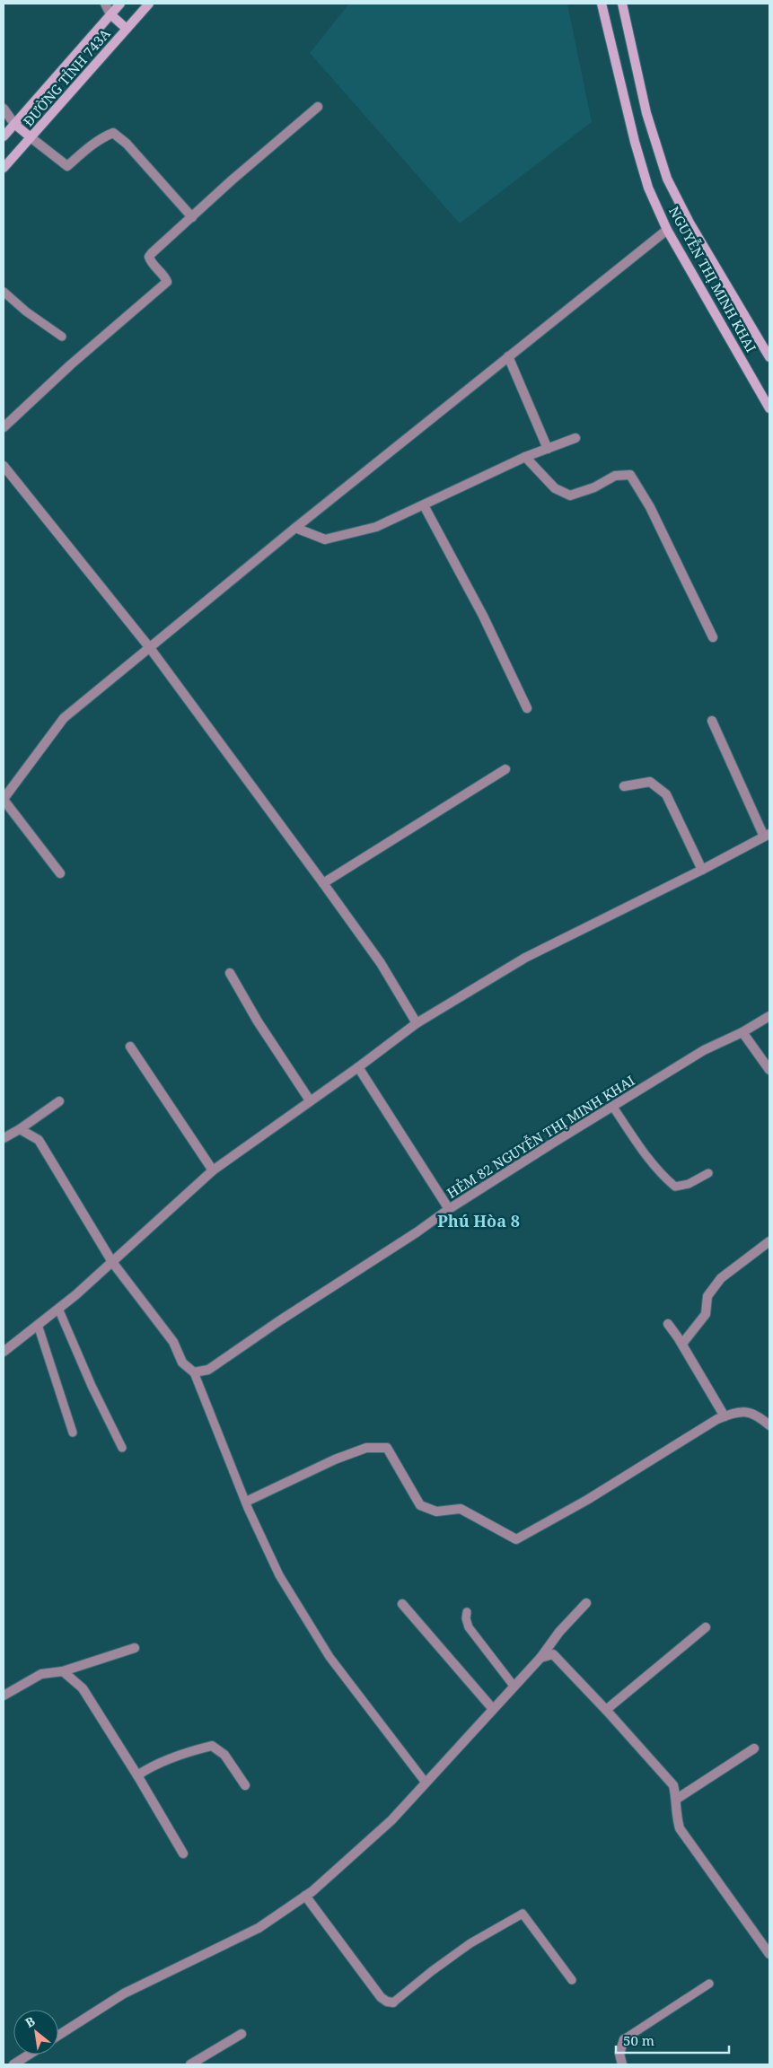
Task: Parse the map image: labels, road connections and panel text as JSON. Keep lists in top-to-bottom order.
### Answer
{
  "streets": {
    "main road": ["ĐƯỜNG TỈNH 743A", "NGUYỄN THỊ MINH KHAI"],
    "street": ["HẺM 82 NGUYỄN THỊ MINH KHAI"]
  },
  "districts": ["Phú Hòa 8"],
  "scale_bar": "50 m",
  "north": "top left"
}
